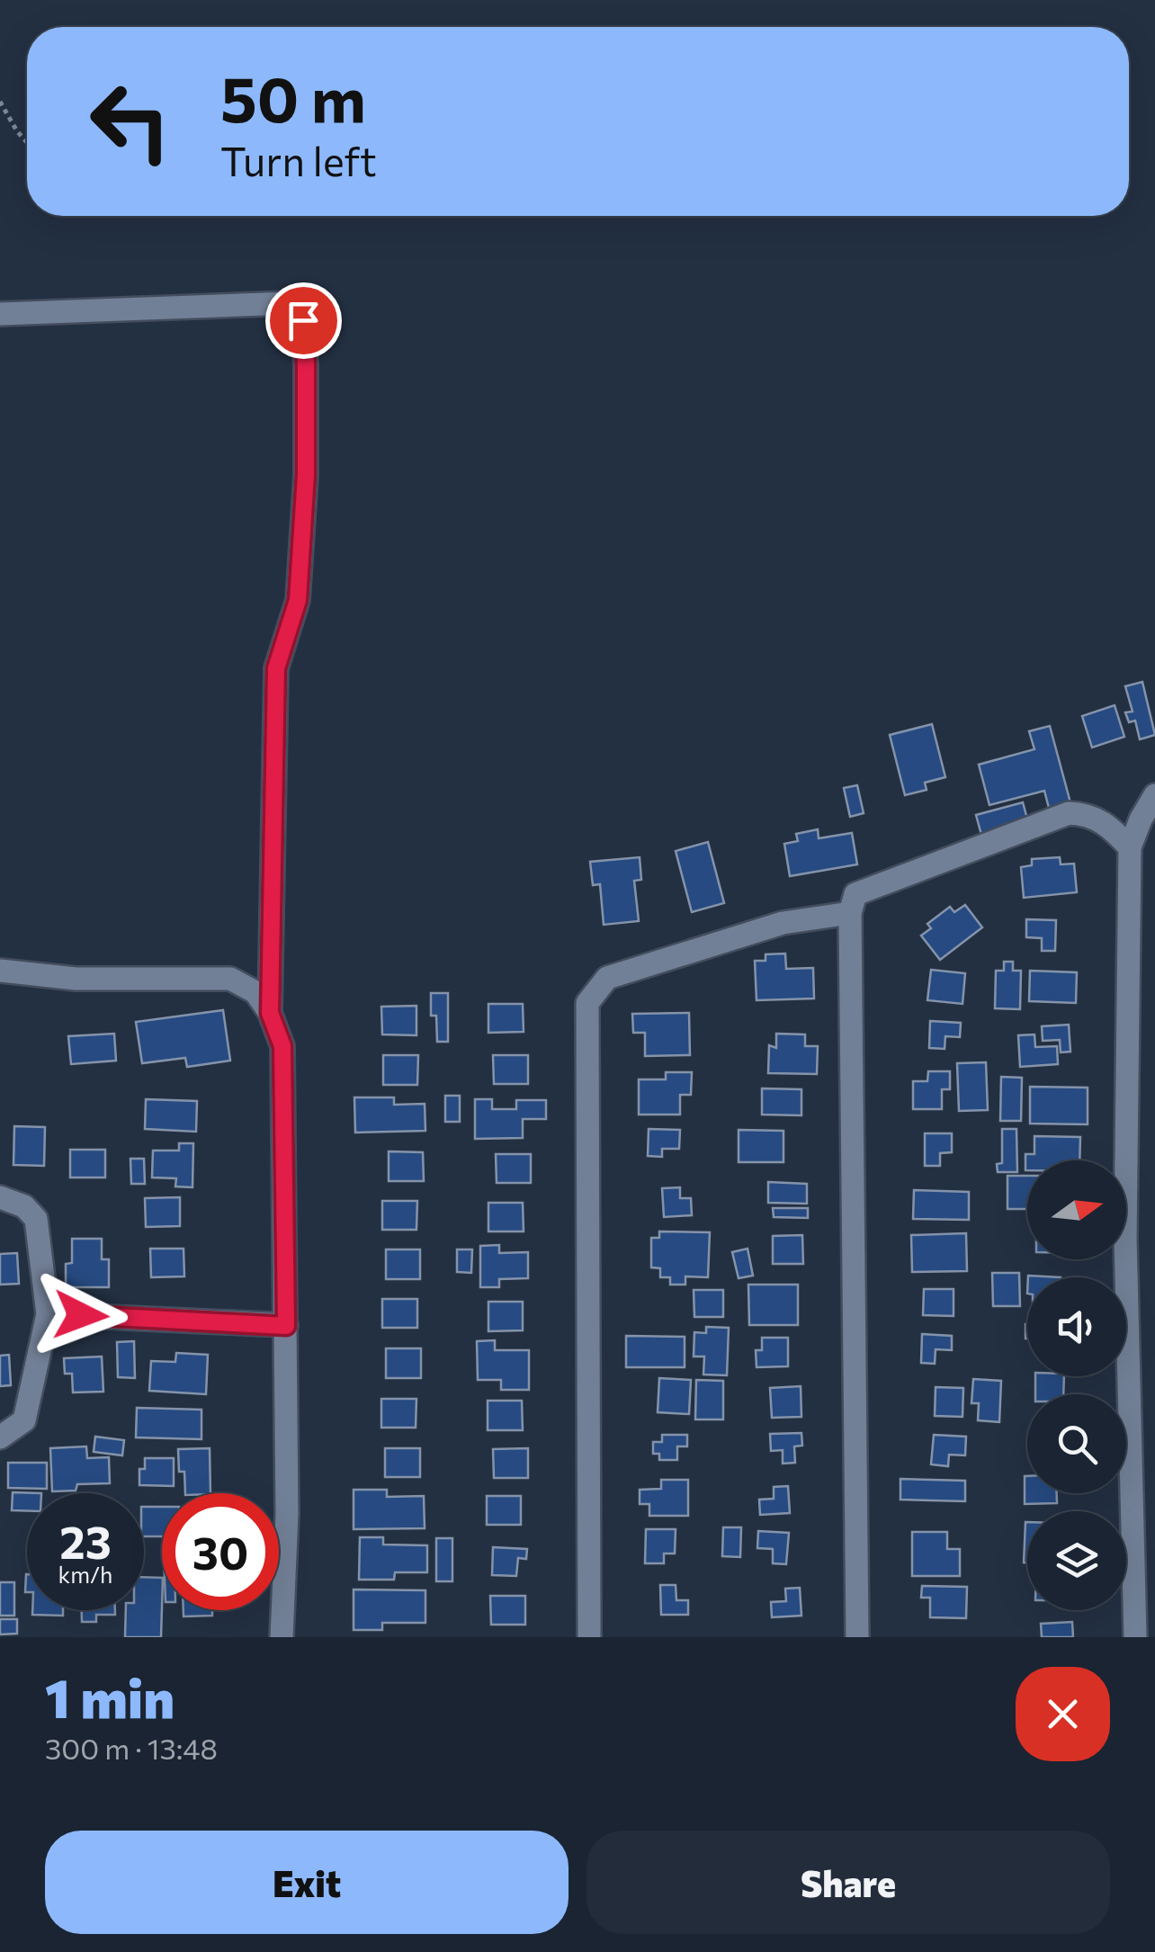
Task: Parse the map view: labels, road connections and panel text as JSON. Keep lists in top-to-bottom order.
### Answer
{
  "north": "right",
  "page": {
    "turn": ["50 m", "Turn left"],
    "speed": "23 km/h",
    "limit": "30",
    "heading": ["1 min", "300 m · 13:48"],
    "buttons": ["Exit", "Share"]
  }
}
